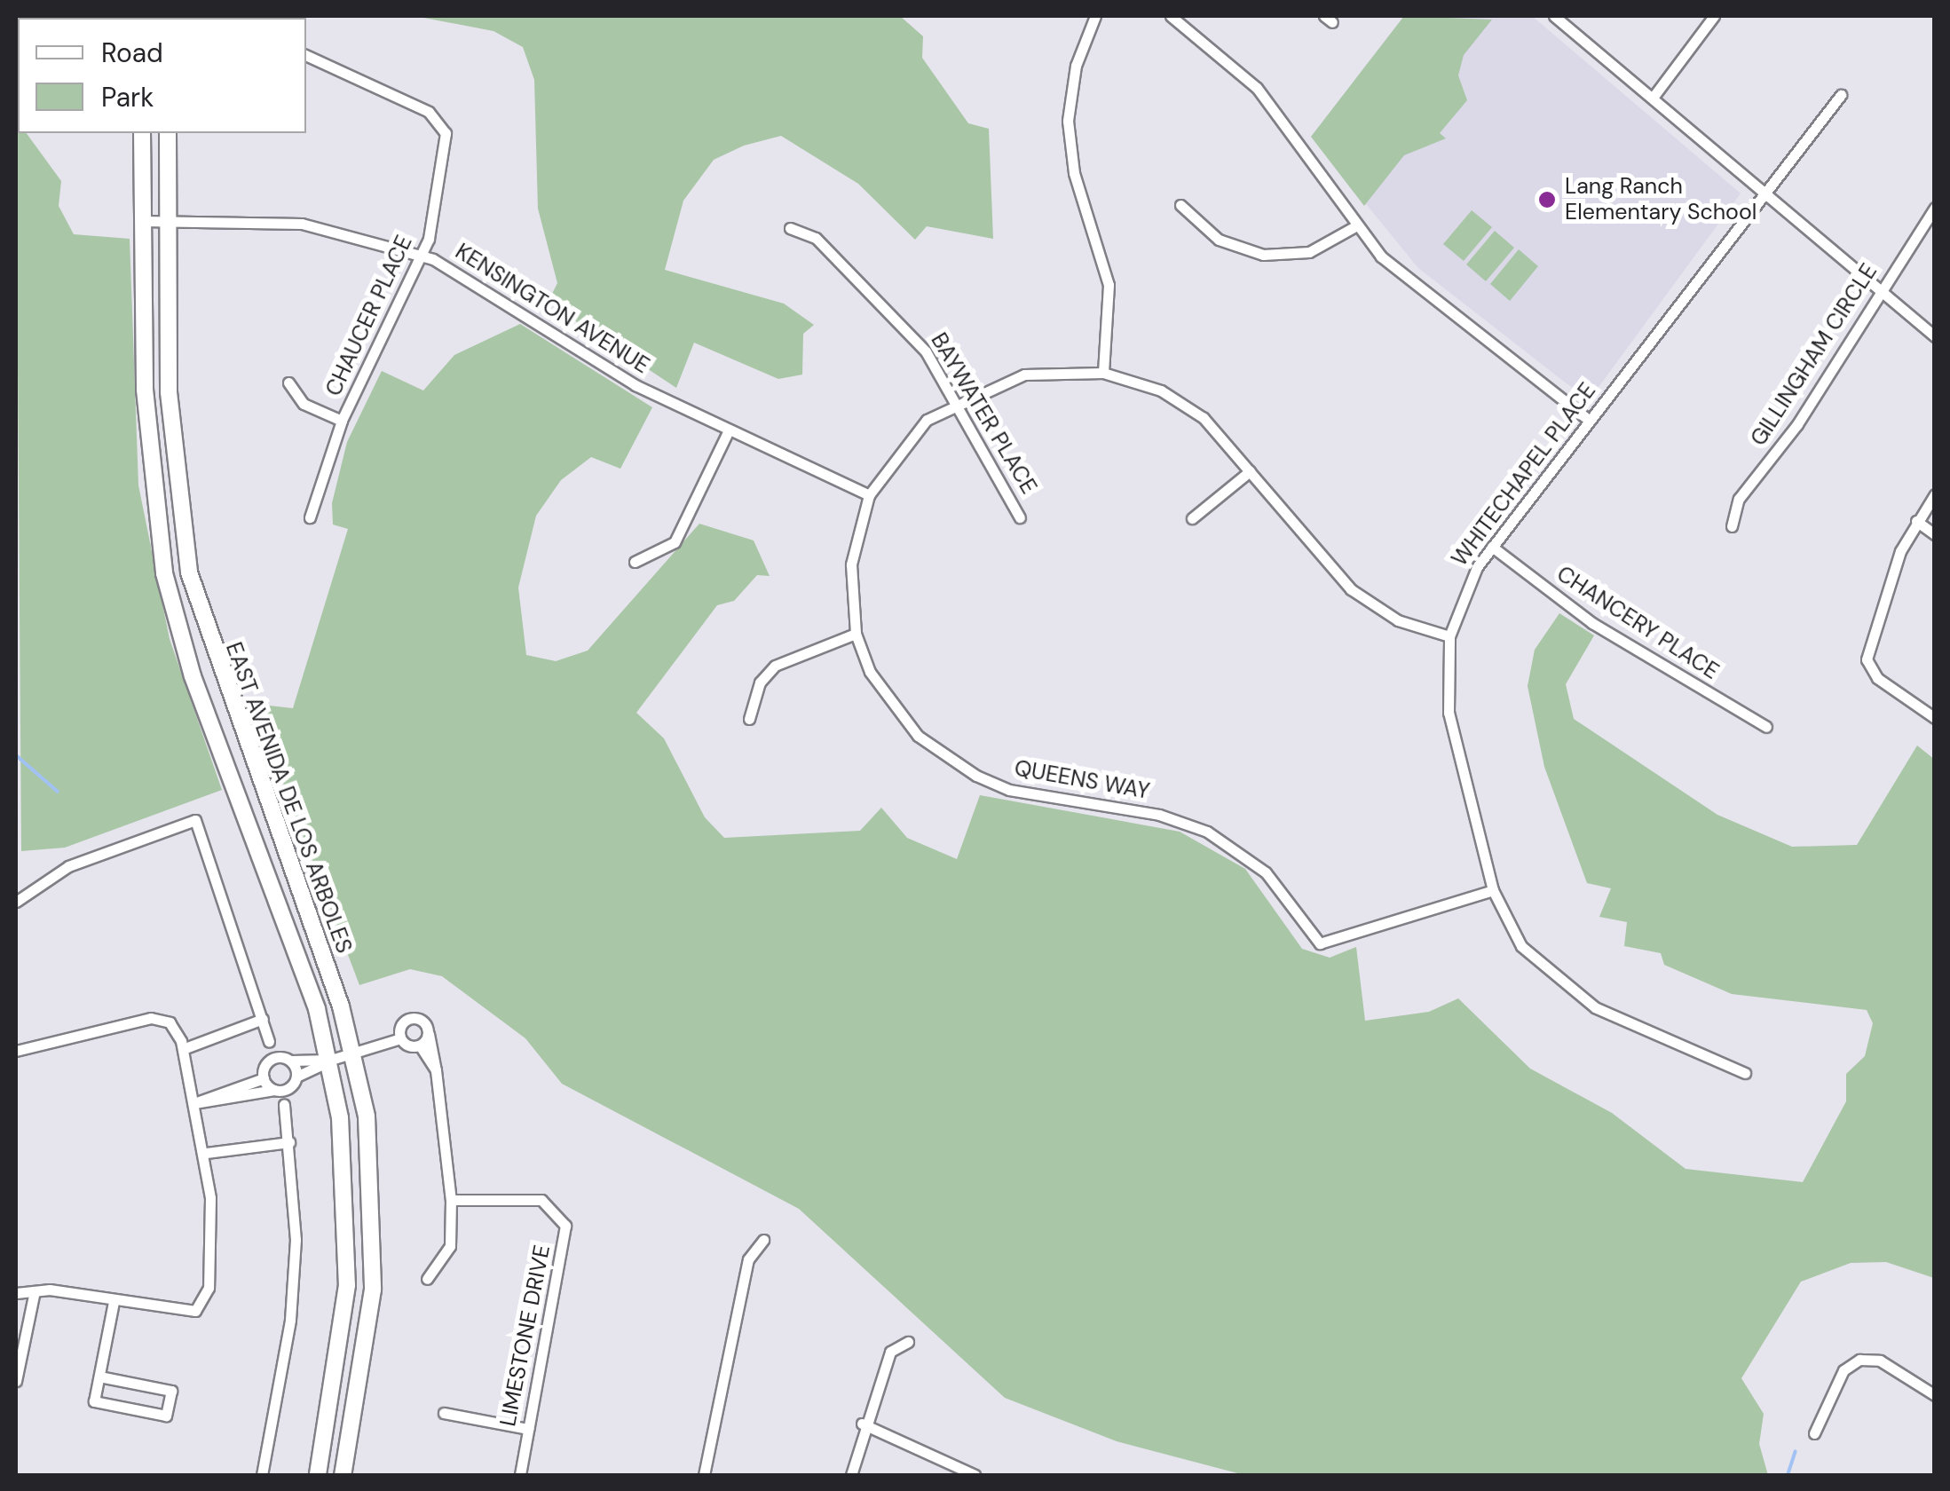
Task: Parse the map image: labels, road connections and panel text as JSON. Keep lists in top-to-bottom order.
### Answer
{
  "streets": {
    "main road": ["EAST AVENIDA DE LOS ARBOLES"],
    "street": [
      "KENSINGTON AVENUE",
      "CHAUCER PLACE",
      "GILLINGHAM CIRCLE",
      "BAYWATER PLACE",
      "WHITECHAPEL PLACE",
      "CHANCERY PLACE",
      "QUEENS WAY",
      "LIMESTONE DRIVE"
    ]
  },
  "crossings": [
    ["KENSINGTON AVENUE", "CHAUCER PLACE"],
    ["KENSINGTON AVENUE", "QUEENS WAY"],
    ["KENSINGTON AVENUE", "EAST AVENIDA DE LOS ARBOLES"],
    ["BAYWATER PLACE", "QUEENS WAY"],
    ["WHITECHAPEL PLACE", "CHANCERY PLACE"],
    ["WHITECHAPEL PLACE", "QUEENS WAY"]
  ],
  "places": ["Lang Ranch Elementary School"],
  "legend": ["Road", "Park"]
}
